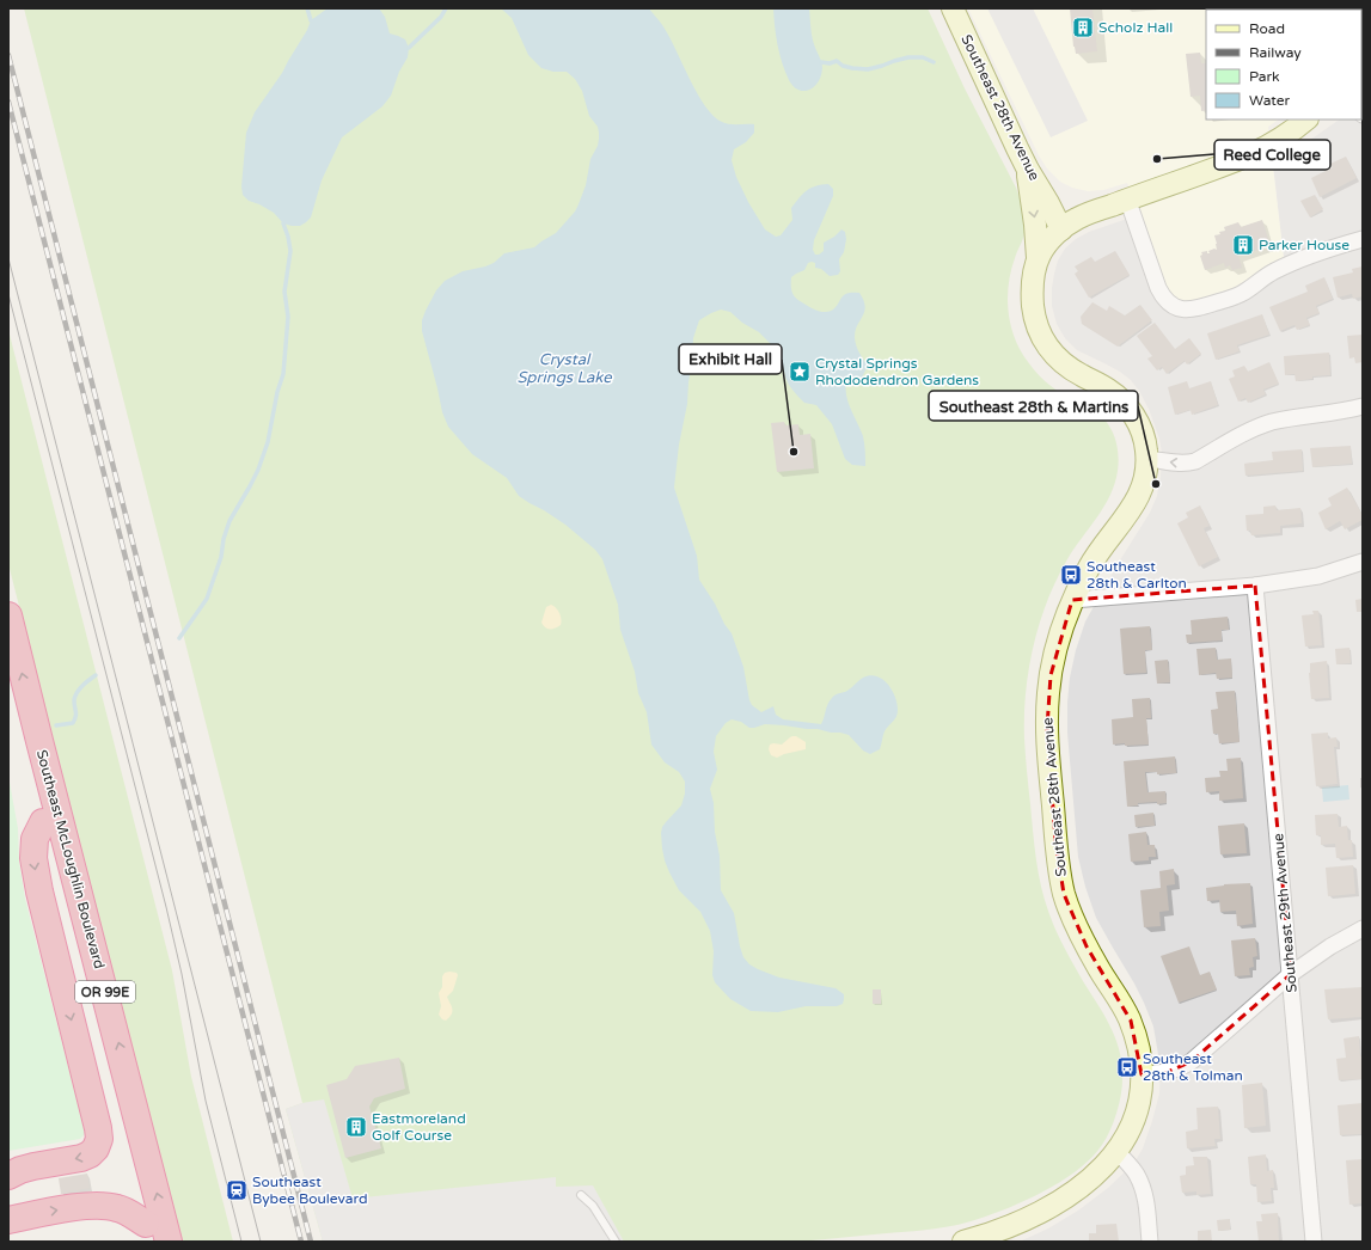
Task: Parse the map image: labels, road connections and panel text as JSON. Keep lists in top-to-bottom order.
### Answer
{
  "streets": {
    "highway": ["Southeast McLoughlin Boulevard", "OR 99E"],
    "main road": ["Southeast 28th Avenue"],
    "street": ["Southeast 29th Avenue"]
  },
  "water": ["Crystal Springs Lake"],
  "places": {
    "building": ["Scholz Hall", "Parker House", "Eastmoreland Golf Course"],
    "other": ["Reed College", "Exhibit Hall", "Southeast 28th & Martins"],
    "place": ["Crystal Springs Rhododendron Gardens"],
    "bus stop": ["Southeast 28th & Carlton", "Southeast 28th & Tolman"],
    "station": ["Southeast Bybee Boulevard"]
  },
  "legend": [
    "Road",
    "Railway",
    "Park",
    "Water"
  ]
}
